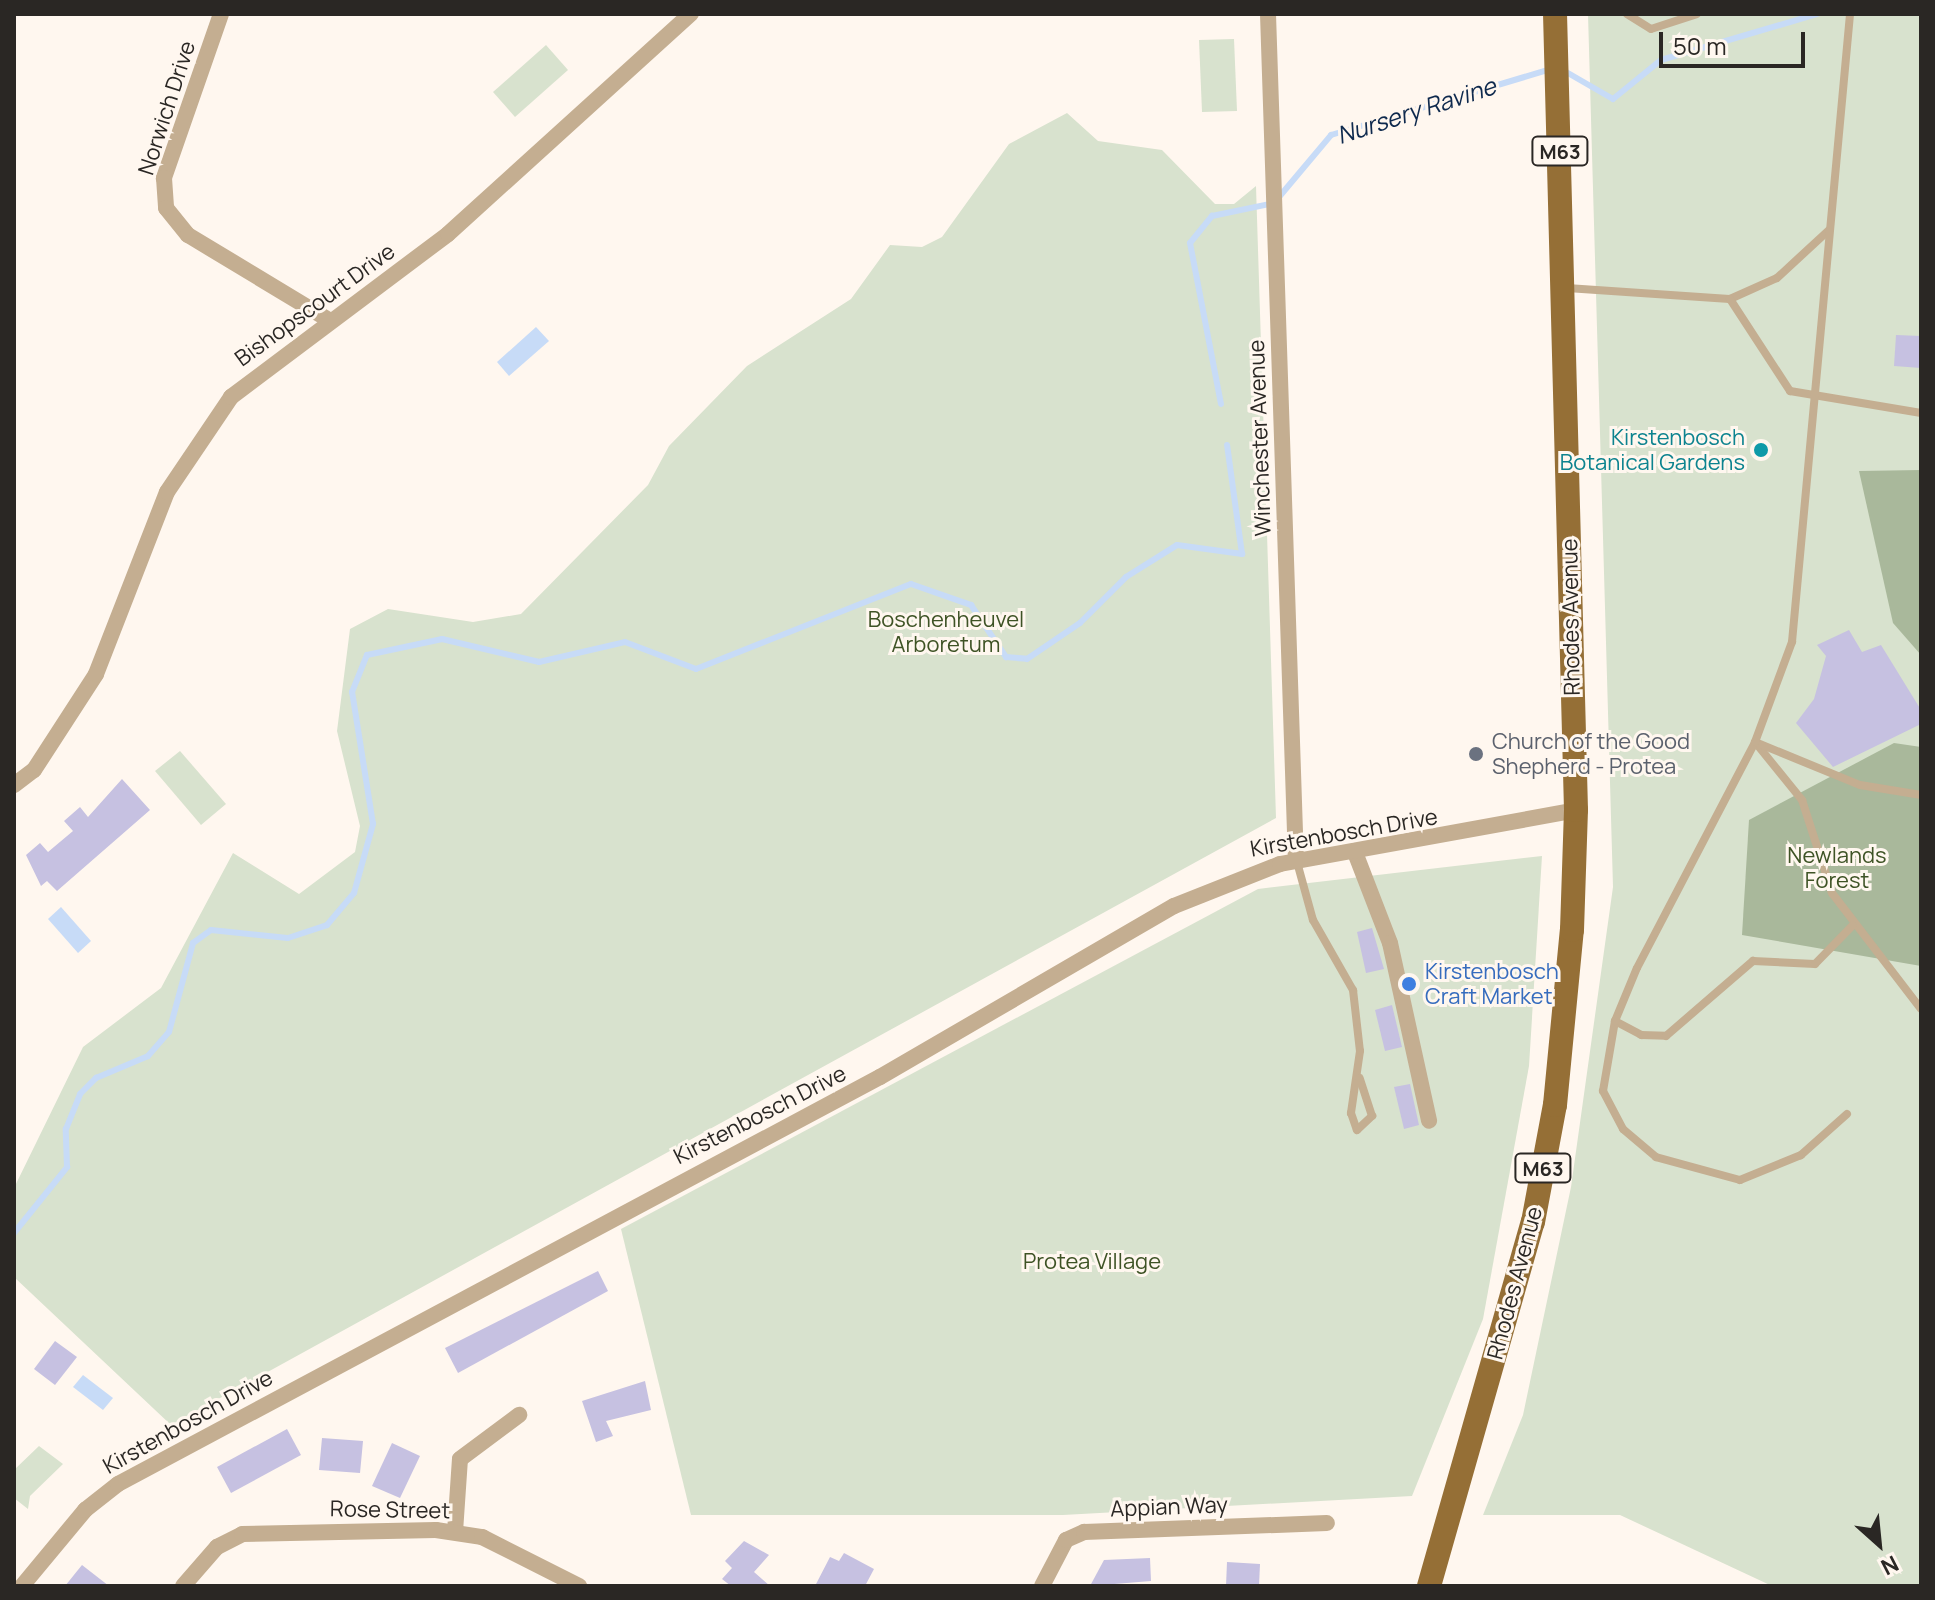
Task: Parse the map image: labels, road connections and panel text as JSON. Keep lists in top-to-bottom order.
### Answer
{
  "streets": {
    "main road": ["M63", "Rhodes Avenue"],
    "street": [
      "Norwich Drive",
      "Bishopscourt Drive",
      "Winchester Avenue",
      "Kirstenbosch Drive",
      "Appian Way",
      "Rose Street"
    ]
  },
  "crossings": [
    ["Norwich Drive", "Bishopscourt Drive"],
    ["Winchester Avenue", "Kirstenbosch Drive"],
    ["Rhodes Avenue", "Kirstenbosch Drive"]
  ],
  "water": ["Nursery Ravine"],
  "parks": ["Boschenheuvel Arboretum", "Newlands Forest", "Protea Village"],
  "places": ["Kirstenbosch Botanical Gardens", "Church of the Good Shepherd - Protea", "Kirstenbosch Craft Market"],
  "scale_bar": "50 m",
  "north": "bottom right"
}
